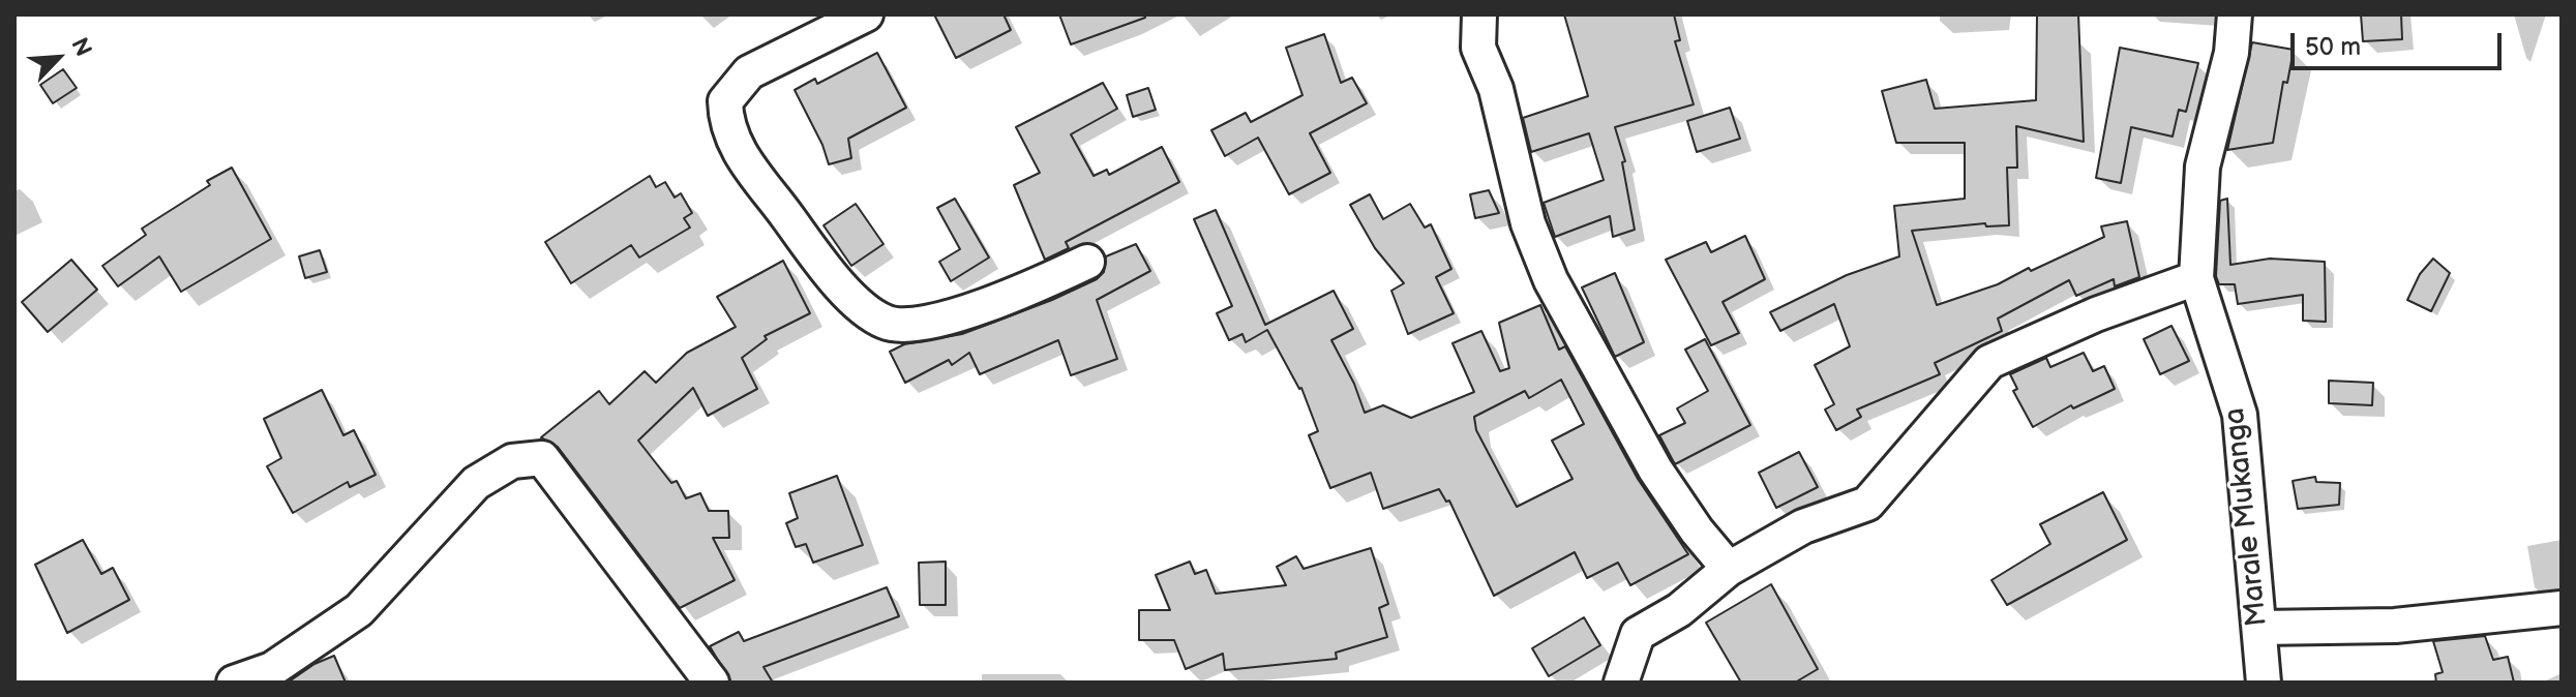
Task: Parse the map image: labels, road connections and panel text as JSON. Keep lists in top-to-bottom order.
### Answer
{
  "streets": {
    "street": ["Marale Mukanga"]
  },
  "scale_bar": "50 m",
  "north": "top right"
}
